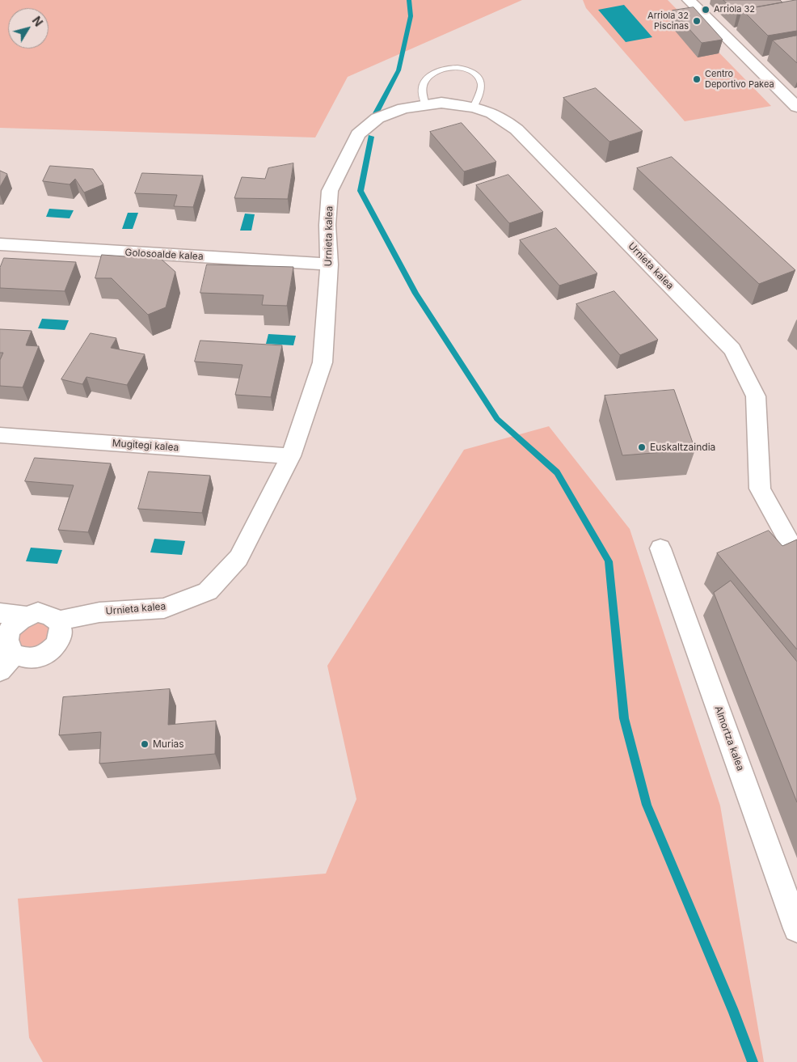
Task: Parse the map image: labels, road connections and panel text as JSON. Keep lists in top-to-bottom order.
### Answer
{
  "streets": {
    "street": [
      "Urnieta kalea",
      "Golosoalde kalea",
      "Mugitegi kalea",
      "Almortza kalea"
    ]
  },
  "crossings": [
    ["Urnieta kalea", "Golosoalde kalea"],
    ["Urnieta kalea", "Mugitegi kalea"]
  ],
  "places": [
    "Arriola 32",
    "Arriola 32 Piscinas",
    "Centro Deportivo Pakea",
    "Euskaltzaindia",
    "Murias"
  ],
  "north": "top right"
}
